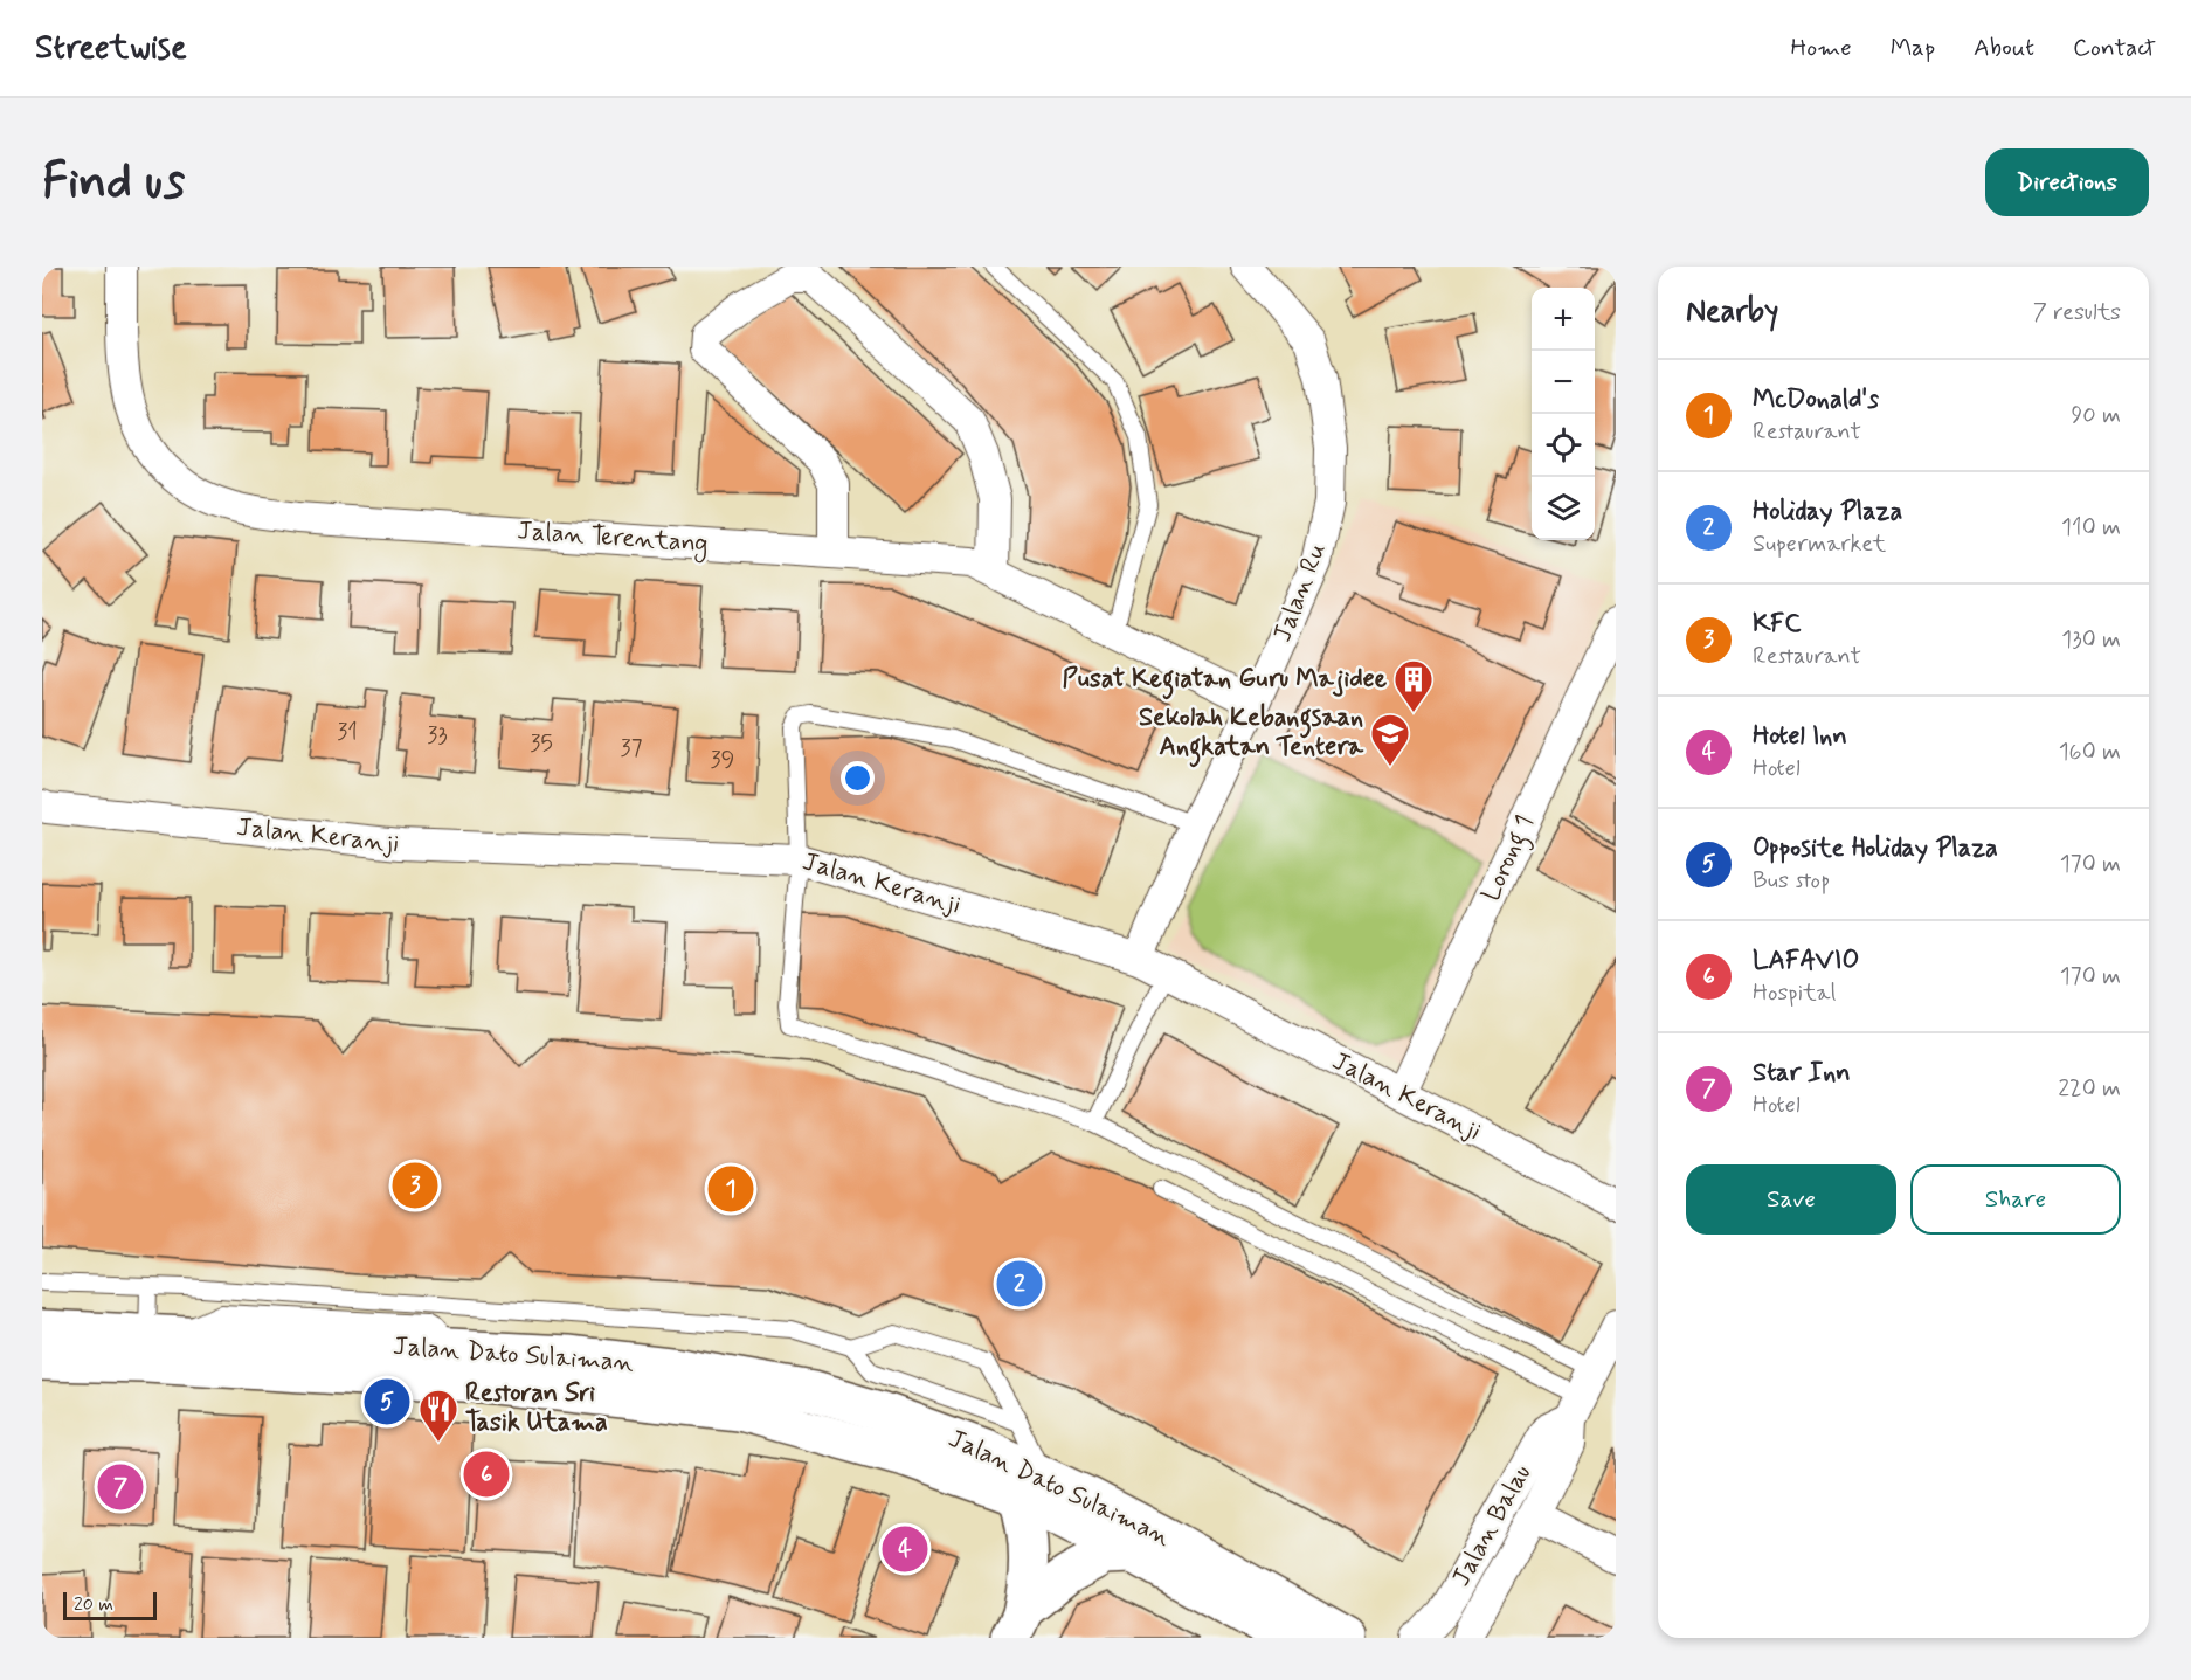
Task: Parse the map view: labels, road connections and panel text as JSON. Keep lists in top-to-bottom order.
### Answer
{
  "streets": {
    "street": [
      "Jalan Terentang",
      "Jalan Ru",
      "Jalan Keranji",
      "Lorong 1",
      "Jalan Dato Sulaiman",
      "Jalan Balau"
    ]
  },
  "crossings": [
    ["Jalan Terentang", "Jalan Ru"],
    ["Jalan Ru", "Jalan Keranji"],
    ["Jalan Keranji", "Lorong 1"]
  ],
  "places": {
    "building": ["Pusat Kegiatan Guru Majidee"],
    "school or university": ["Sekolah Kebangsaan Angkatan Tentera"],
    "restaurant": ["Restoran Sri Tasik Utama"]
  },
  "house_numbers": [
    "31",
    "33",
    "35",
    "37",
    "39"
  ],
  "scale_bar": "20 m",
  "page": {
    "header": "Streetwise",
    "nav": [
      "Home",
      "Map",
      "About",
      "Contact"
    ],
    "buttons": [
      "Directions",
      ["Save", "Share"]
    ],
    "title": "Find us",
    "heading": ["Nearby", "7 results"],
    "map_buttons": ["+", "−"],
    "list": [
      {
        "mark": "1",
        "name": "McDonald's",
        "note": "Restaurant",
        "value": "90 m"
      },
      {
        "mark": "2",
        "name": "Holiday Plaza",
        "note": "Supermarket",
        "value": "110 m"
      },
      {
        "mark": "3",
        "name": "KFC",
        "note": "Restaurant",
        "value": "130 m"
      },
      {
        "mark": "4",
        "name": "Hotel Inn",
        "note": "Hotel",
        "value": "160 m"
      },
      {
        "mark": "5",
        "name": "Opposite Holiday Plaza",
        "note": "Bus stop",
        "value": "170 m"
      },
      {
        "mark": "6",
        "name": "LAFAVIO",
        "note": "Hospital",
        "value": "170 m"
      },
      {
        "mark": "7",
        "name": "Star Inn",
        "note": "Hotel",
        "value": "220 m"
      }
    ],
    "pins": [
      "3",
      "1",
      "2",
      "5",
      "6",
      "7",
      "4"
    ],
    "scale": "20 m"
  }
}
